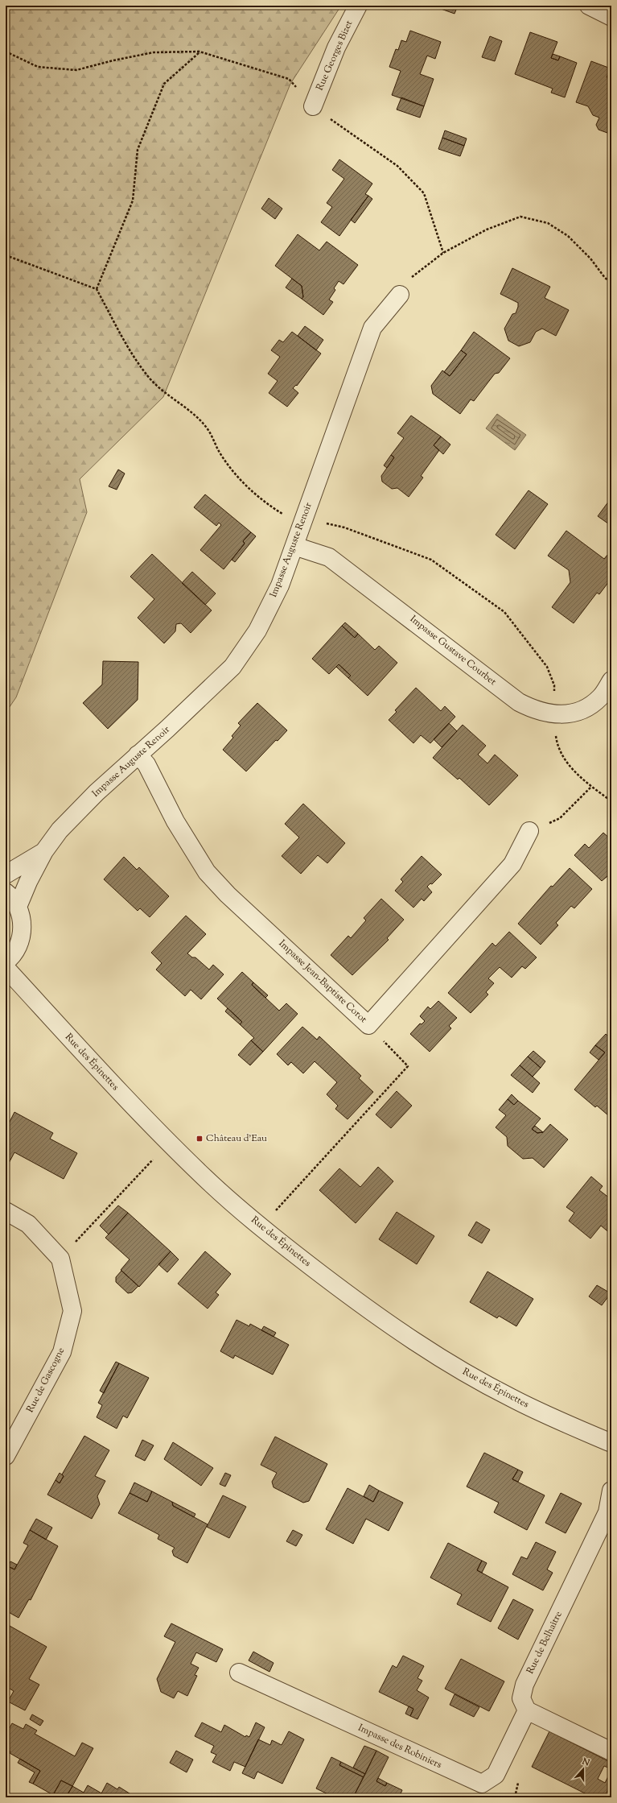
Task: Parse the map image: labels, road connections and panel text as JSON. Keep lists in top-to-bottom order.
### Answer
{
  "streets": {
    "street": [
      "Rue Georges Bizet",
      "Impasse Auguste Renoir",
      "Impasse Gustave Courbet",
      "Impasse Jean-Baptiste Corot",
      "Rue des Épinettes",
      "Rue de Gascogne",
      "Rue de Belhaître",
      "Impasse des Robiniers"
    ]
  },
  "crossings": [
    ["Impasse Auguste Renoir", "Impasse Gustave Courbet"],
    ["Impasse Auguste Renoir", "Impasse Jean-Baptiste Corot"],
    ["Rue de Belhaître", "Impasse des Robiniers"]
  ],
  "places": {
    "transit": ["Château d'Eau"]
  },
  "north": "top"
}
